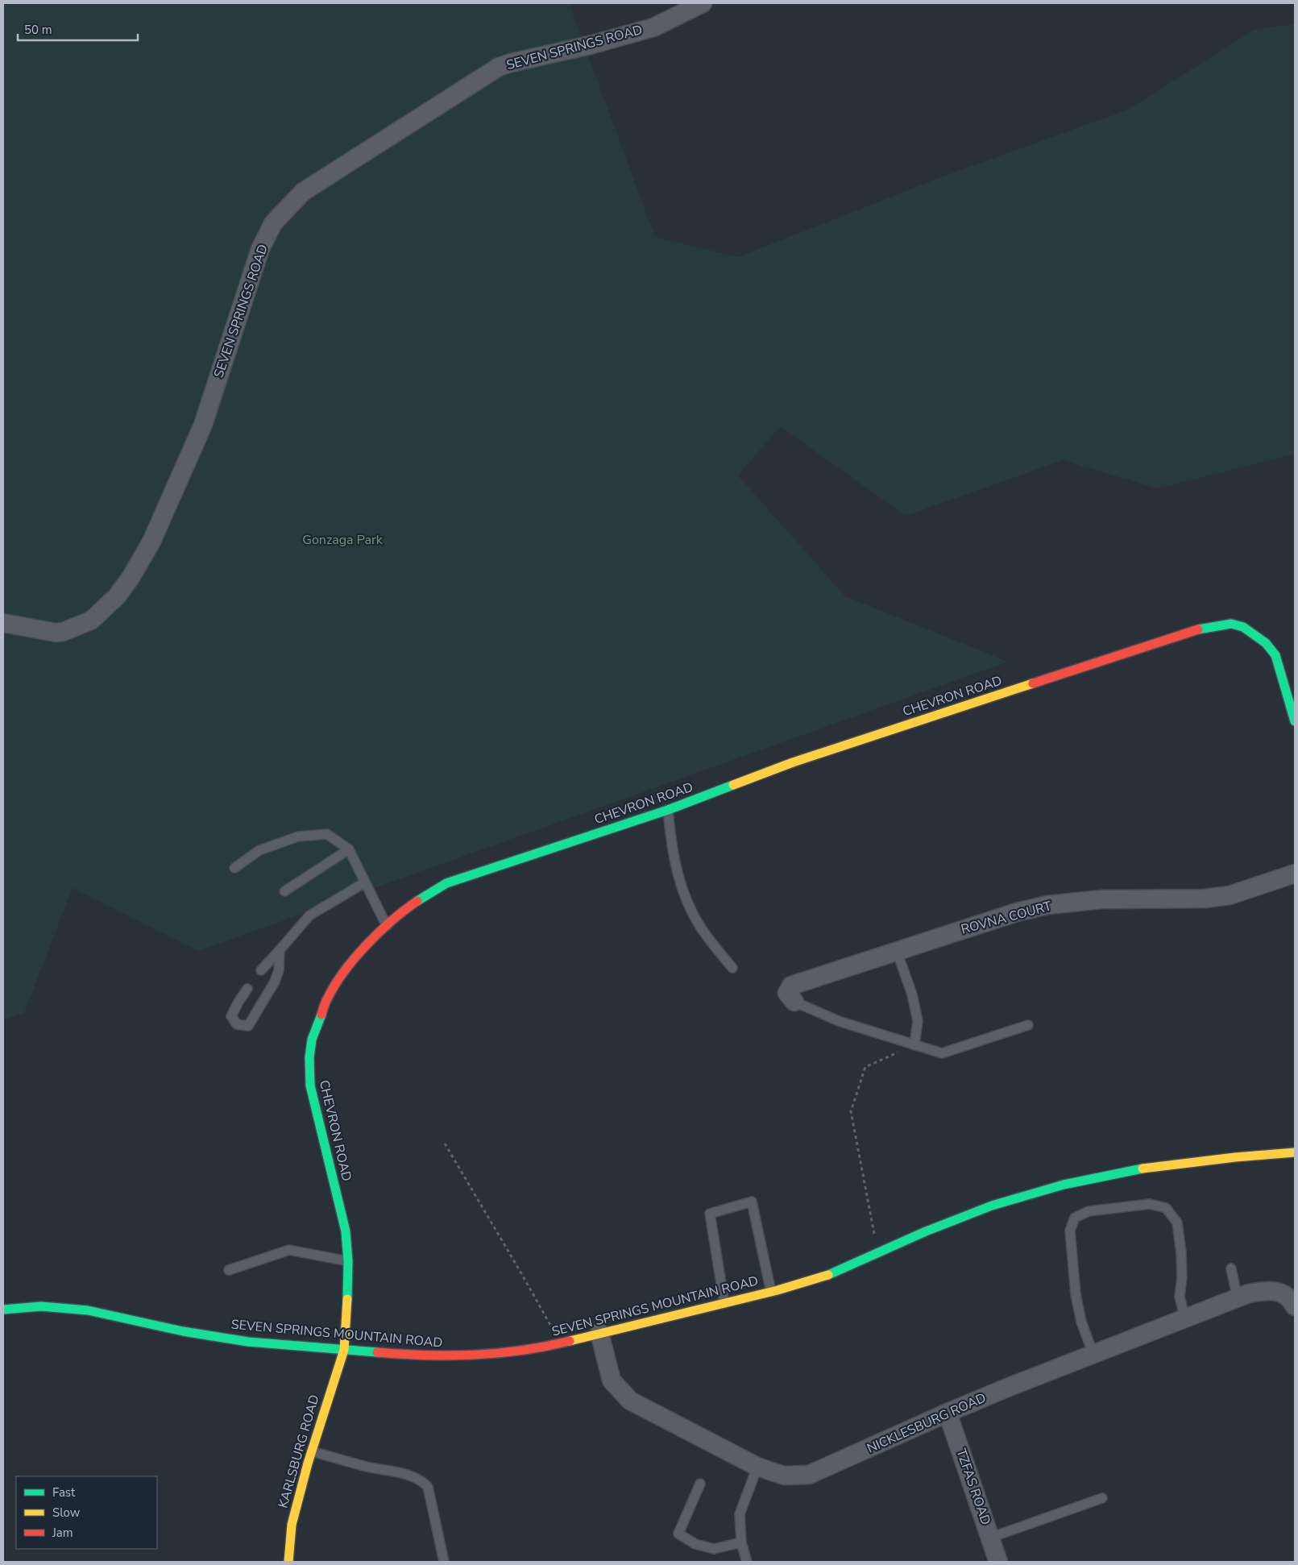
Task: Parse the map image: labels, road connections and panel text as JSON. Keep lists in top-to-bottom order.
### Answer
{
  "streets": {
    "street": [
      "SEVEN SPRINGS ROAD",
      "CHEVRON ROAD",
      "ROVNA COURT",
      "SEVEN SPRINGS MOUNTAIN ROAD",
      "NICKLESBURG ROAD",
      "KARLSBURG ROAD",
      "TZFAS ROAD"
    ]
  },
  "crossings": [
    ["CHEVRON ROAD", "SEVEN SPRINGS MOUNTAIN ROAD"],
    ["CHEVRON ROAD", "KARLSBURG ROAD"],
    ["SEVEN SPRINGS MOUNTAIN ROAD", "NICKLESBURG ROAD"],
    ["SEVEN SPRINGS MOUNTAIN ROAD", "KARLSBURG ROAD"],
    ["NICKLESBURG ROAD", "TZFAS ROAD"]
  ],
  "parks": ["Gonzaga Park"],
  "legend": ["Fast", "Slow", "Jam"],
  "scale_bar": "50 m"
}
